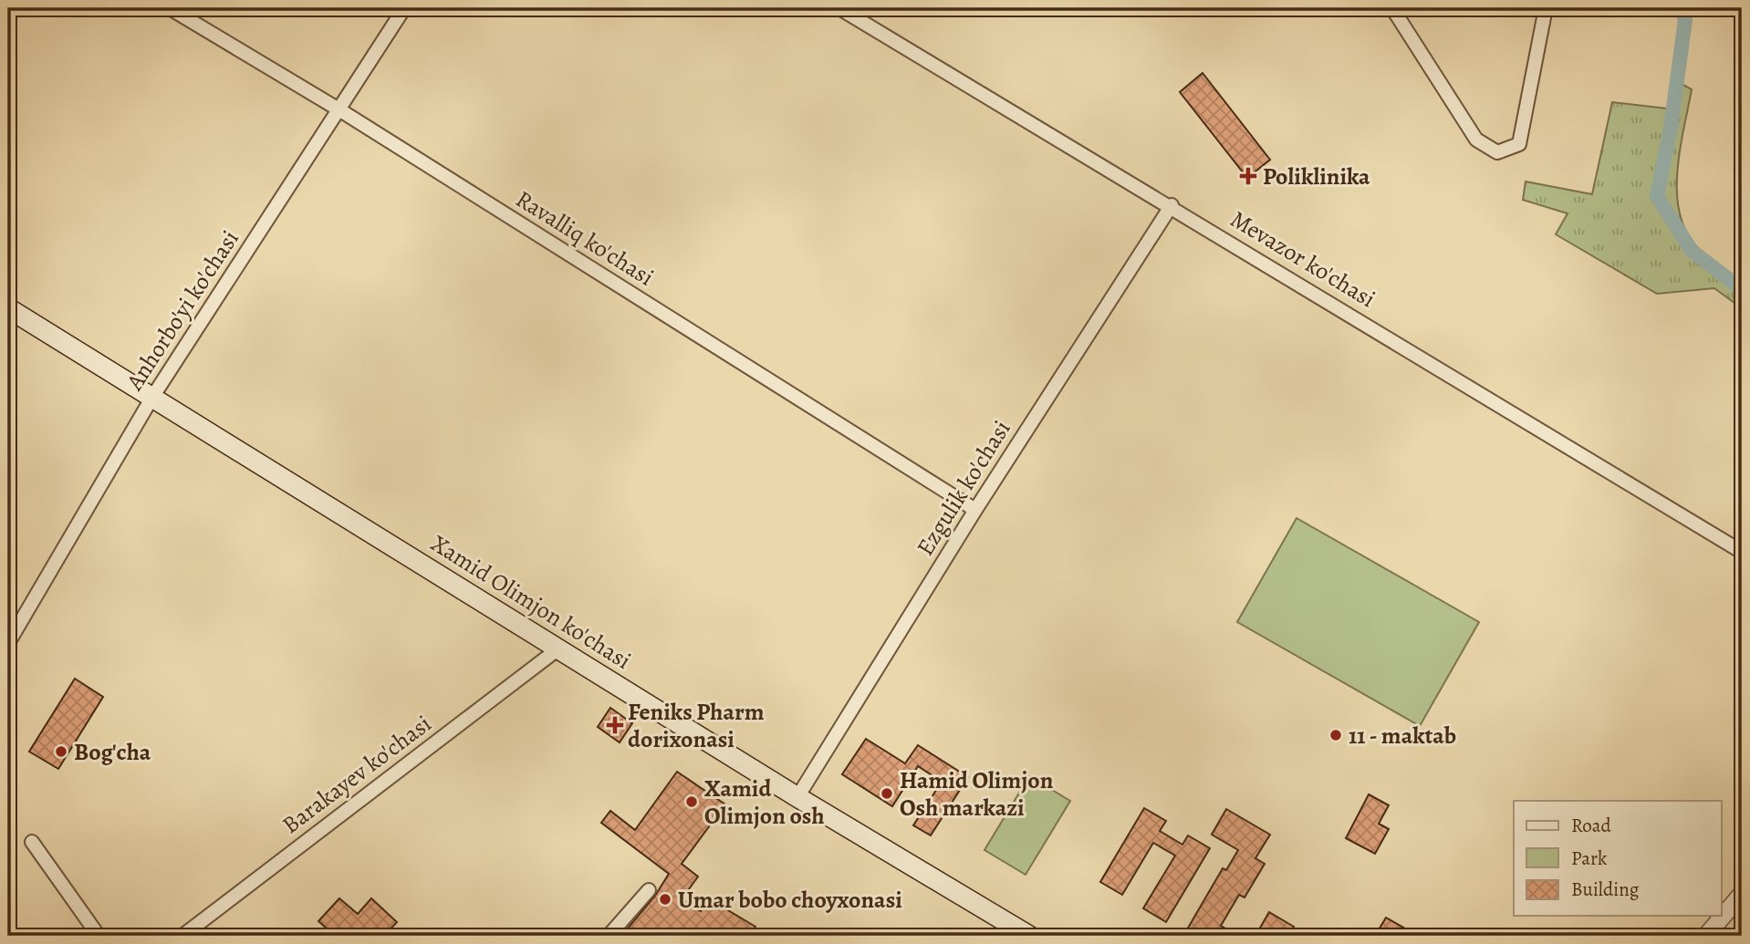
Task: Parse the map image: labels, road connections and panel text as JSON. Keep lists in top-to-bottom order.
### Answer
{
  "streets": {
    "main road": ["Xamid Olimjon ko'chasi"],
    "street": [
      "Ravalliq ko'chasi",
      "Mevazor ko'chasi",
      "Anhorbo'yi ko'chasi",
      "Ezgulik ko'chasi",
      "Barakayev ko'chasi"
    ]
  },
  "crossings": [
    ["Ravalliq ko'chasi", "Anhorbo'yi ko'chasi"],
    ["Ravalliq ko'chasi", "Ezgulik ko'chasi"],
    ["Mevazor ko'chasi", "Ezgulik ko'chasi"],
    ["Anhorbo'yi ko'chasi", "Xamid Olimjon ko'chasi"],
    ["Ezgulik ko'chasi", "Xamid Olimjon ko'chasi"],
    ["Xamid Olimjon ko'chasi", "Barakayev ko'chasi"]
  ],
  "places": {
    "health": ["Poliklinika", "Feniks Pharm dorixonasi"],
    "other": [
      "11 - maktab",
      "Bog'cha",
      "Hamid Olimjon Osh markazi",
      "Xamid Olimjon osh",
      "Umar bobo choyxonasi"
    ]
  },
  "legend": ["Road", "Park", "Building"]
}
